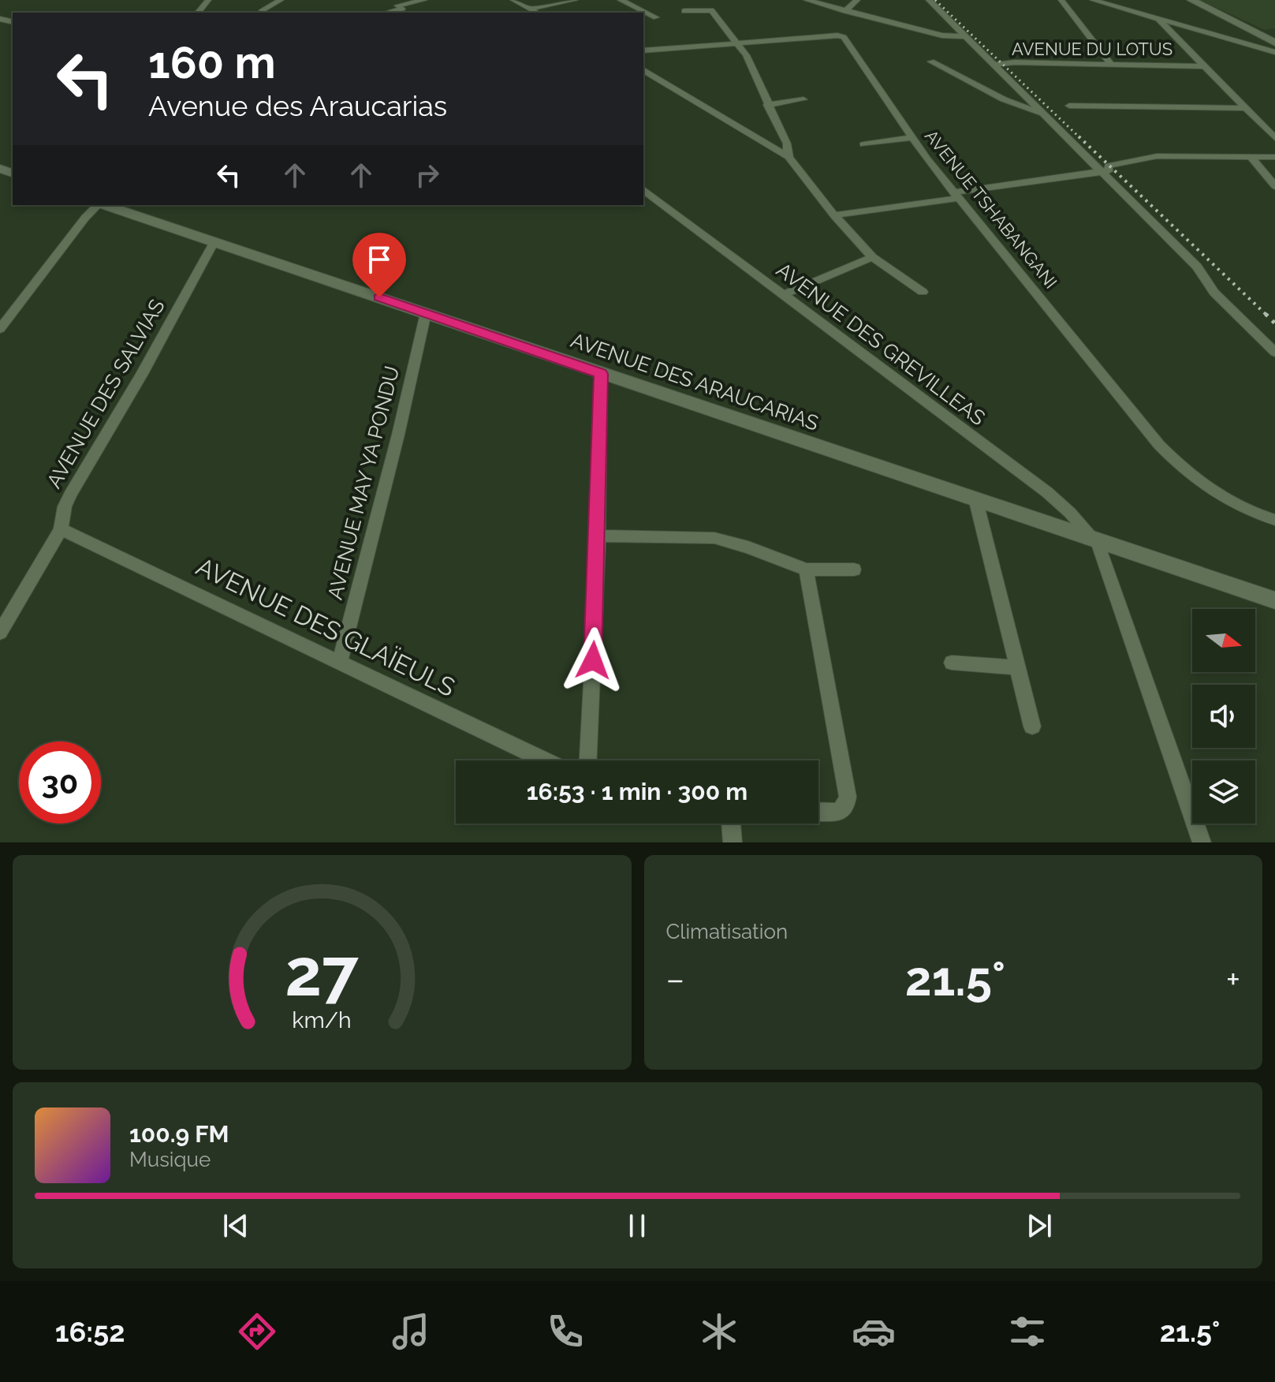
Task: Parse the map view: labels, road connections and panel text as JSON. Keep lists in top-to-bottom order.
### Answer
{
  "streets": {
    "street": [
      "AVENUE DU LOTUS",
      "AVENUE TSHABANGANI",
      "AVENUE DES GREVILLEAS",
      "AVENUE DES ARAUCARIAS",
      "AVENUE DES SALVIAS",
      "AVENUE MAY YA PONDU",
      "AVENUE DES GLAÏEULS"
    ]
  },
  "crossings": [
    ["AVENUE DES GREVILLEAS", "AVENUE DES ARAUCARIAS"],
    ["AVENUE DES ARAUCARIAS", "AVENUE DES SALVIAS"],
    ["AVENUE DES ARAUCARIAS", "AVENUE MAY YA PONDU"],
    ["AVENUE DES SALVIAS", "AVENUE DES GLAÏEULS"],
    ["AVENUE MAY YA PONDU", "AVENUE DES GLAÏEULS"]
  ],
  "north": "right",
  "page": {
    "turn": ["160 m", "Avenue des Araucarias"],
    "limit": "30",
    "trip": "16:53 · 1 min · 300 m",
    "tile": "Climatisation",
    "heat": ["−", "21.5°", "+"],
    "song": ["100.9 FM", "Musique"],
    "tabs": ["16:52", "21.5°"],
    "gauge": ["27", "km/h"]
  }
}
